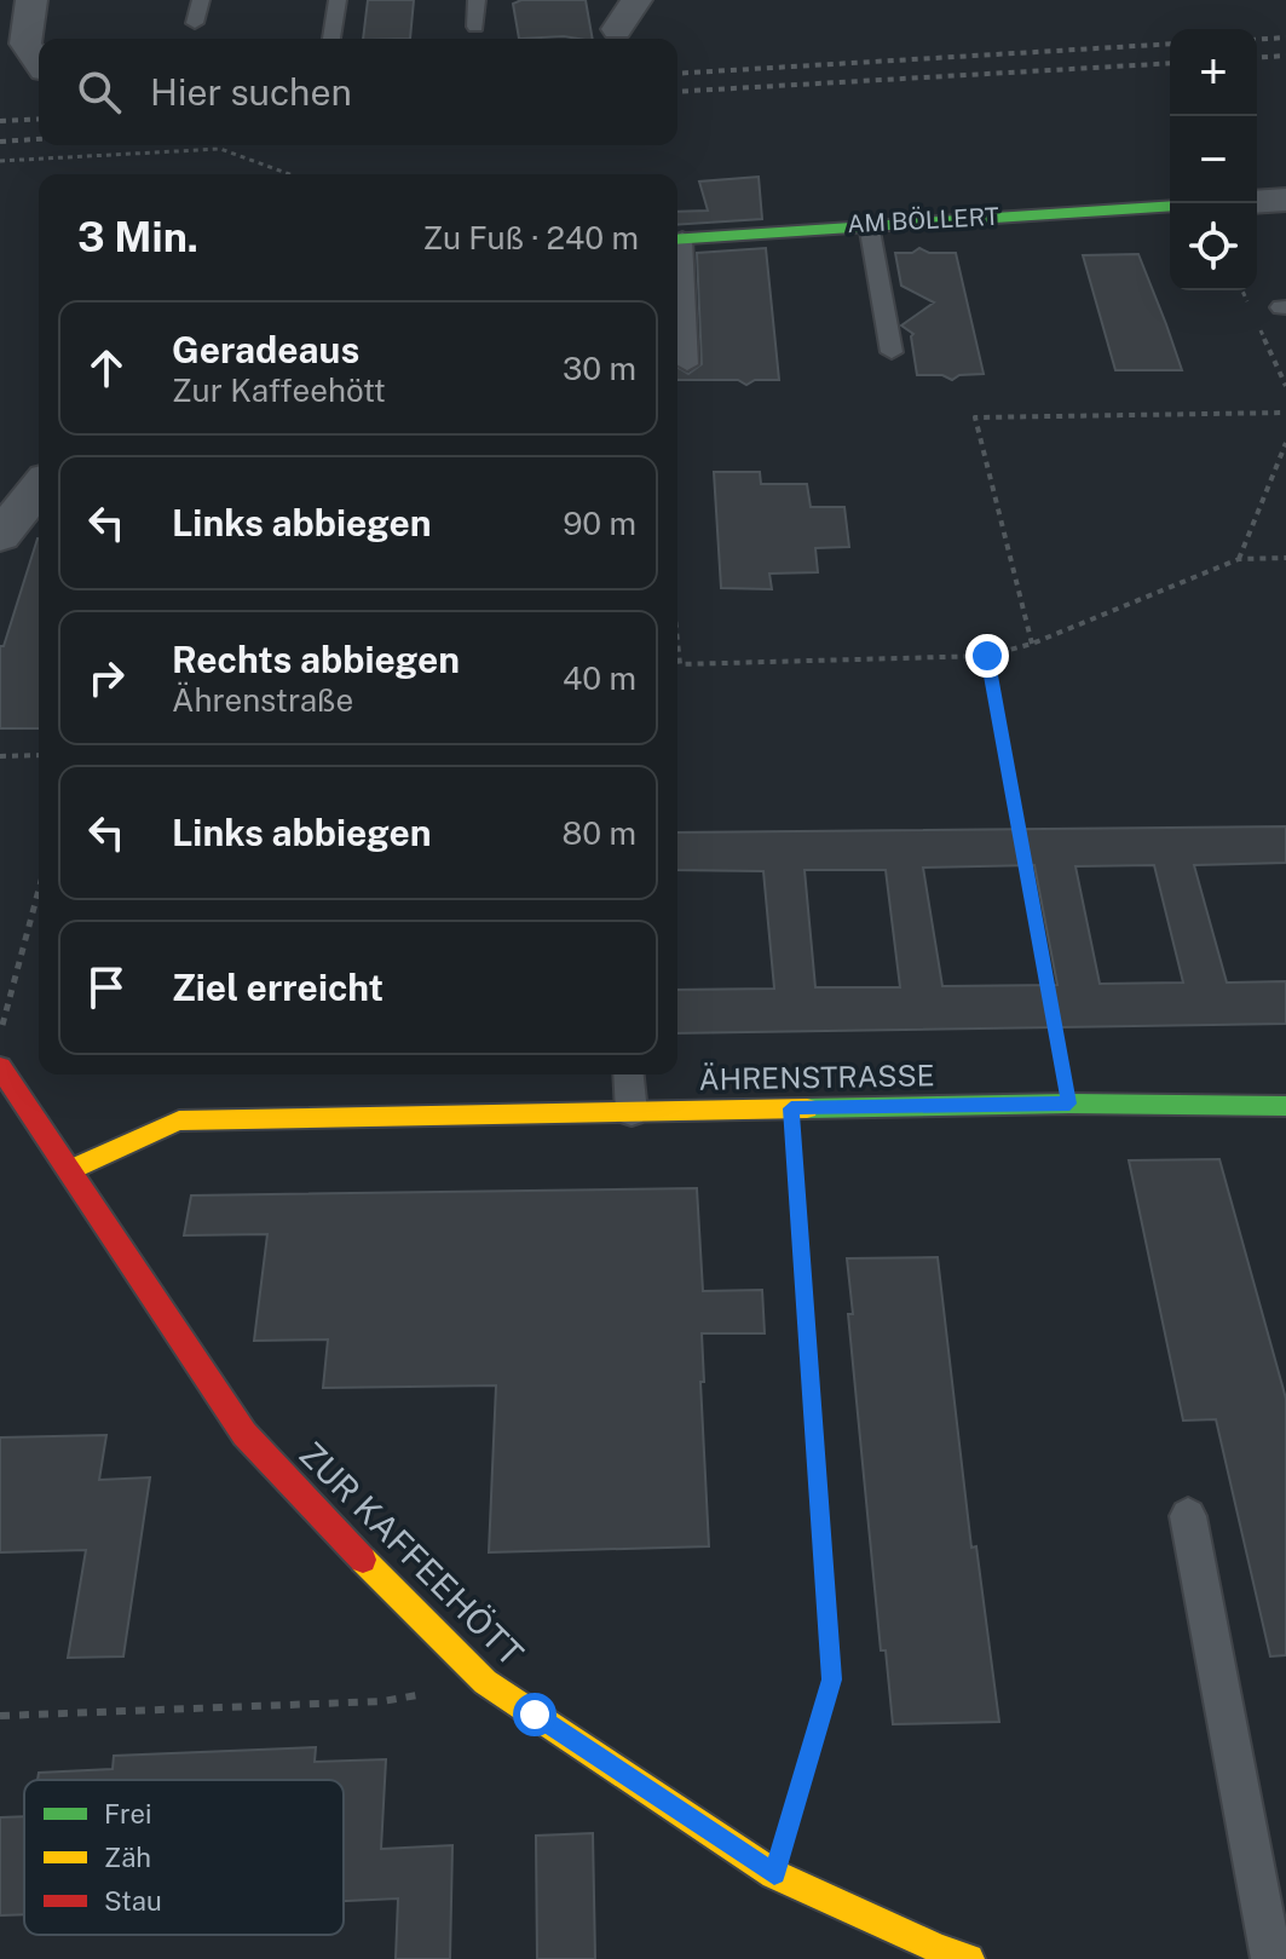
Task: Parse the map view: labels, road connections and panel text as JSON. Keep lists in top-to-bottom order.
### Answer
{
  "streets": {
    "street": ["AM BÖLLERT", "ÄHRENSTRASSE", "ZUR KAFFEEHÖTT"]
  },
  "crossings": [
    ["ÄHRENSTRASSE", "ZUR KAFFEEHÖTT"]
  ],
  "legend": ["Frei", "Zäh", "Stau"],
  "page": {
    "map_buttons": ["+", "−"],
    "search": "Hier suchen",
    "heading": ["3 Min.", "Zu Fuß · 240 m"],
    "list": [
      ["Geradeaus", "Zur Kaffeehött", "30 m"],
      ["Links abbiegen", "90 m"],
      ["Rechts abbiegen", "Ährenstraße", "40 m"],
      ["Links abbiegen", "80 m"],
      "Ziel erreicht"
    ]
  }
}
